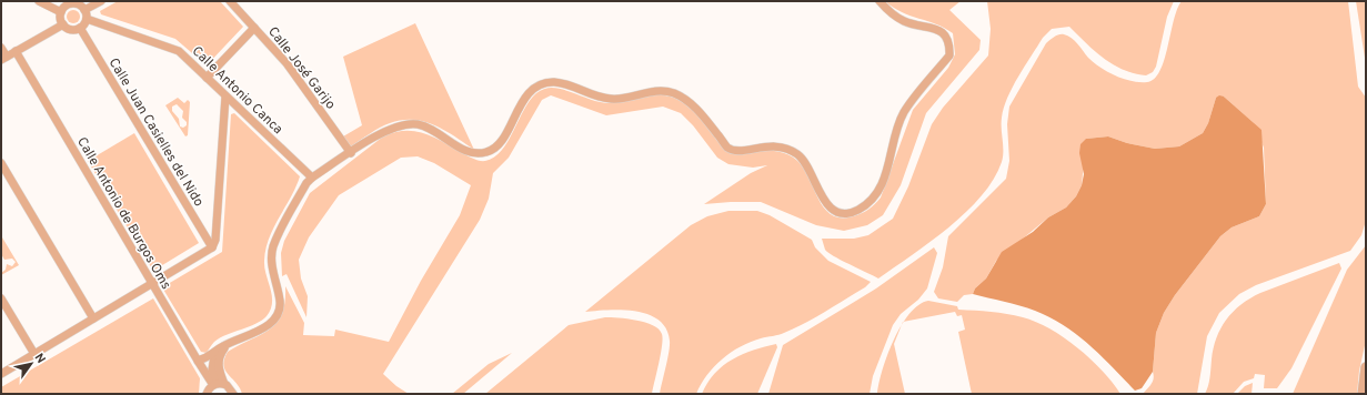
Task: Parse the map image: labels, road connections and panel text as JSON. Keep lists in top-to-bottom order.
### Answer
{
  "streets": {
    "street": [
      "Calle José Garijo",
      "Calle Antonio Canca",
      "Calle Juan Casielles del Nido",
      "Calle Antonio de Burgos Oms"
    ]
  },
  "crossings": [
    ["Calle Antonio Canca", "Calle Juan Casielles del Nido"]
  ],
  "north": "top right"
}
